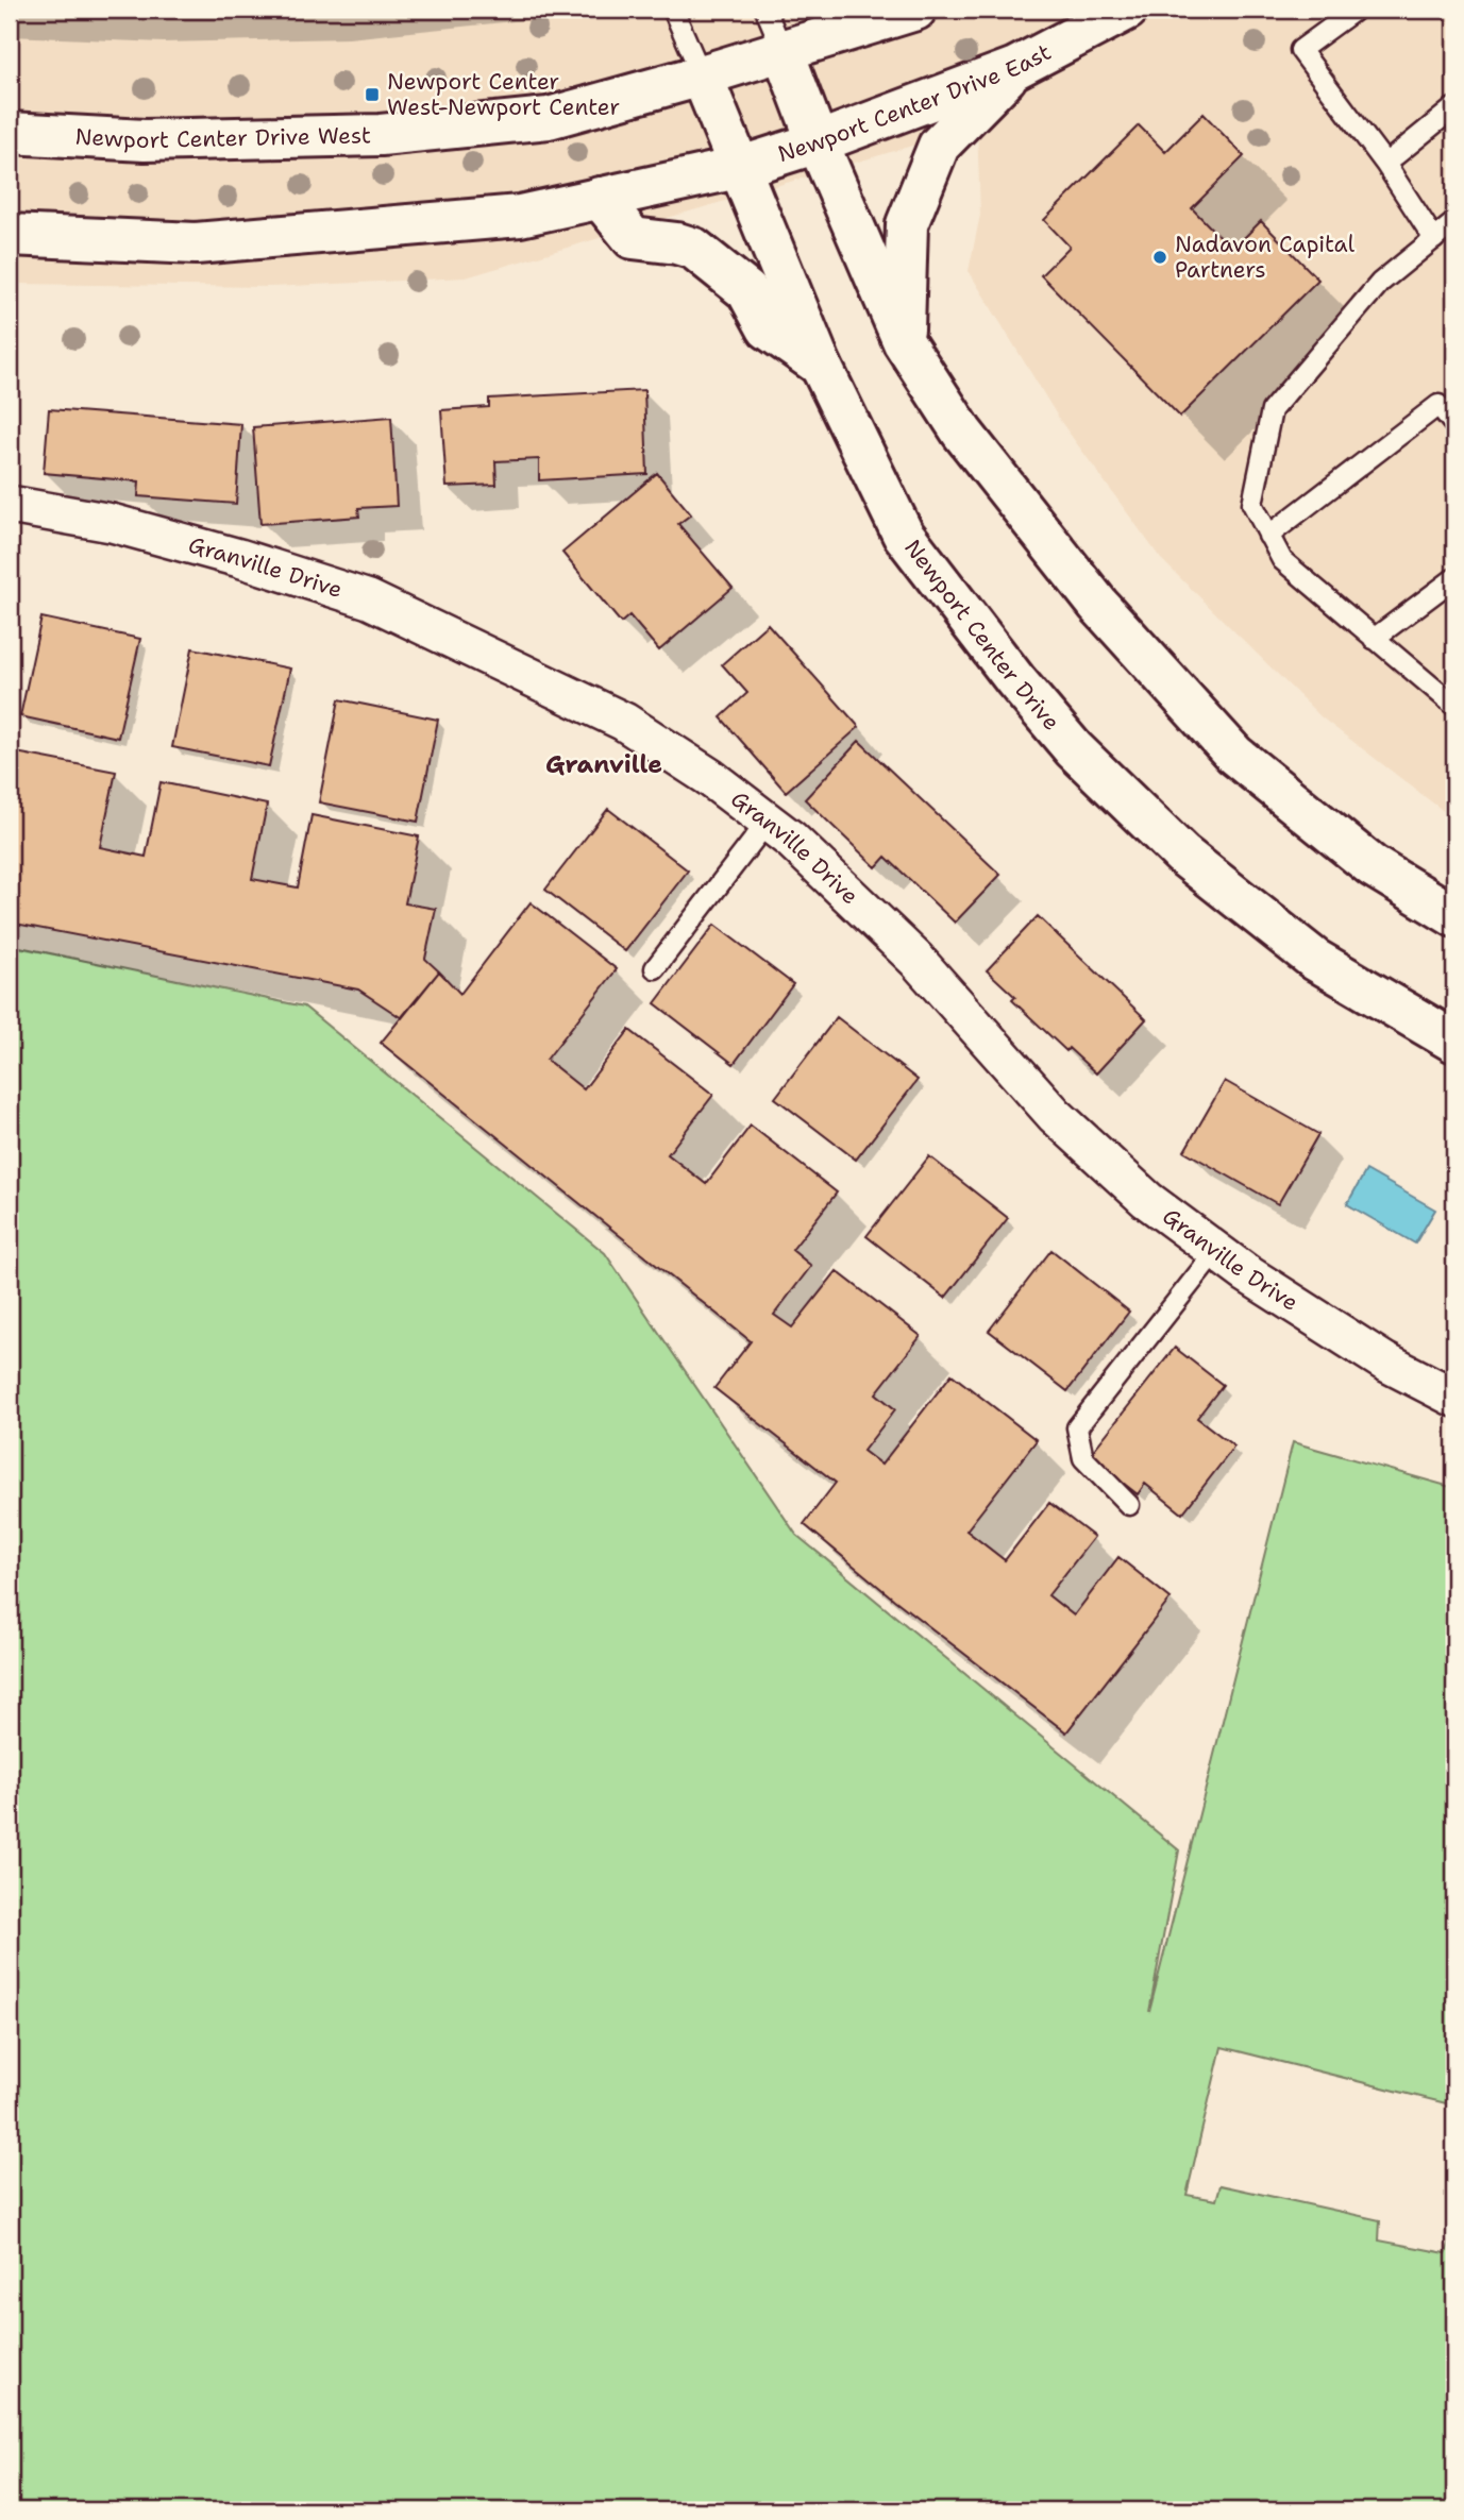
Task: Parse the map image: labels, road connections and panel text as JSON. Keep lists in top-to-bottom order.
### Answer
{
  "streets": {
    "main road": ["Newport Center Drive East", "Newport Center Drive West", "Newport Center Drive"],
    "street": ["Granville Drive"]
  },
  "crossings": [
    ["Newport Center Drive East", "Newport Center Drive"],
    ["Newport Center Drive West", "Newport Center Drive"]
  ],
  "districts": ["Granville"],
  "places": {
    "transit": ["Newport Center West-Newport Center"],
    "other": ["Nadavon Capital Partners"]
  }
}
